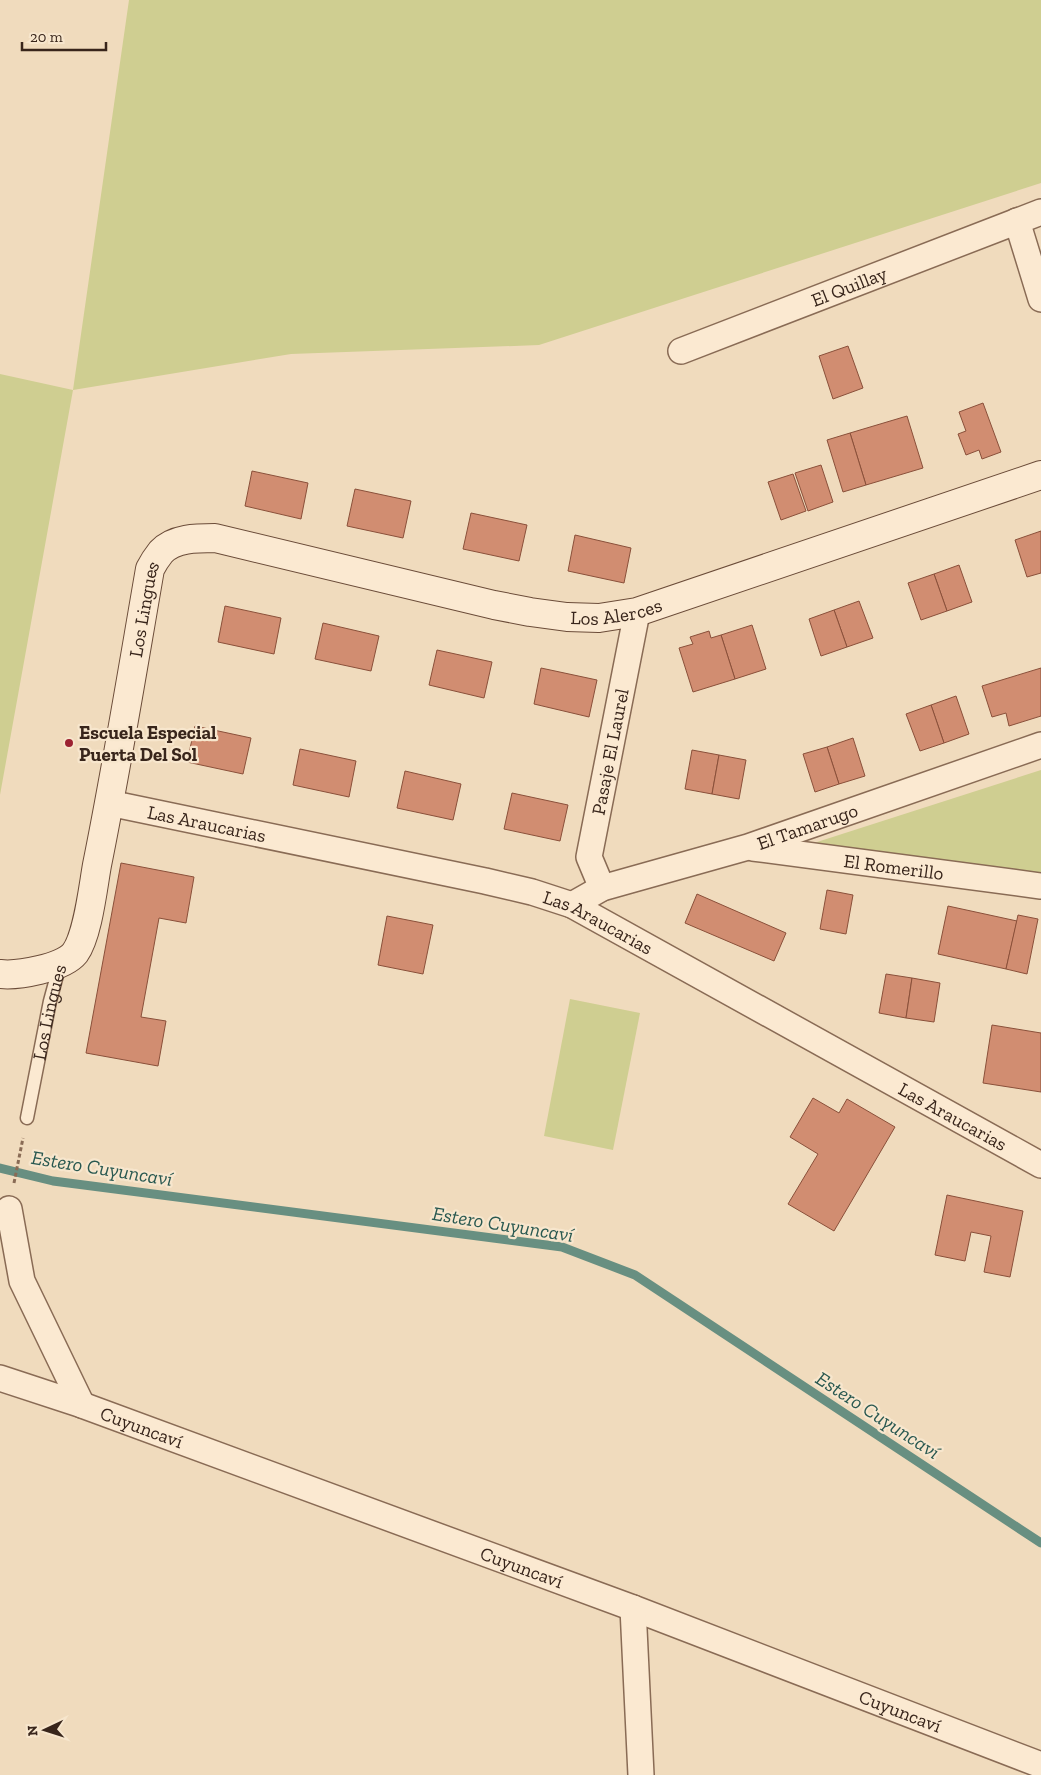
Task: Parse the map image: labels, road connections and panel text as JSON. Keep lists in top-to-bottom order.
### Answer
{
  "streets": {
    "street": [
      "El Quillay",
      "Los Alerces",
      "Los Lingues",
      "Pasaje El Laurel",
      "Las Araucarias",
      "El Tamarugo",
      "El Romerillo",
      "Cuyuncaví"
    ]
  },
  "crossings": [
    ["Los Alerces", "Los Lingues"],
    ["Los Alerces", "Pasaje El Laurel"],
    ["Los Lingues", "Las Araucarias"],
    ["Pasaje El Laurel", "El Tamarugo"],
    ["Las Araucarias", "El Tamarugo"],
    ["El Tamarugo", "El Romerillo"]
  ],
  "water": ["Estero Cuyuncaví"],
  "places": ["Escuela Especial Puerta Del Sol"],
  "scale_bar": "20 m",
  "north": "left"
}
